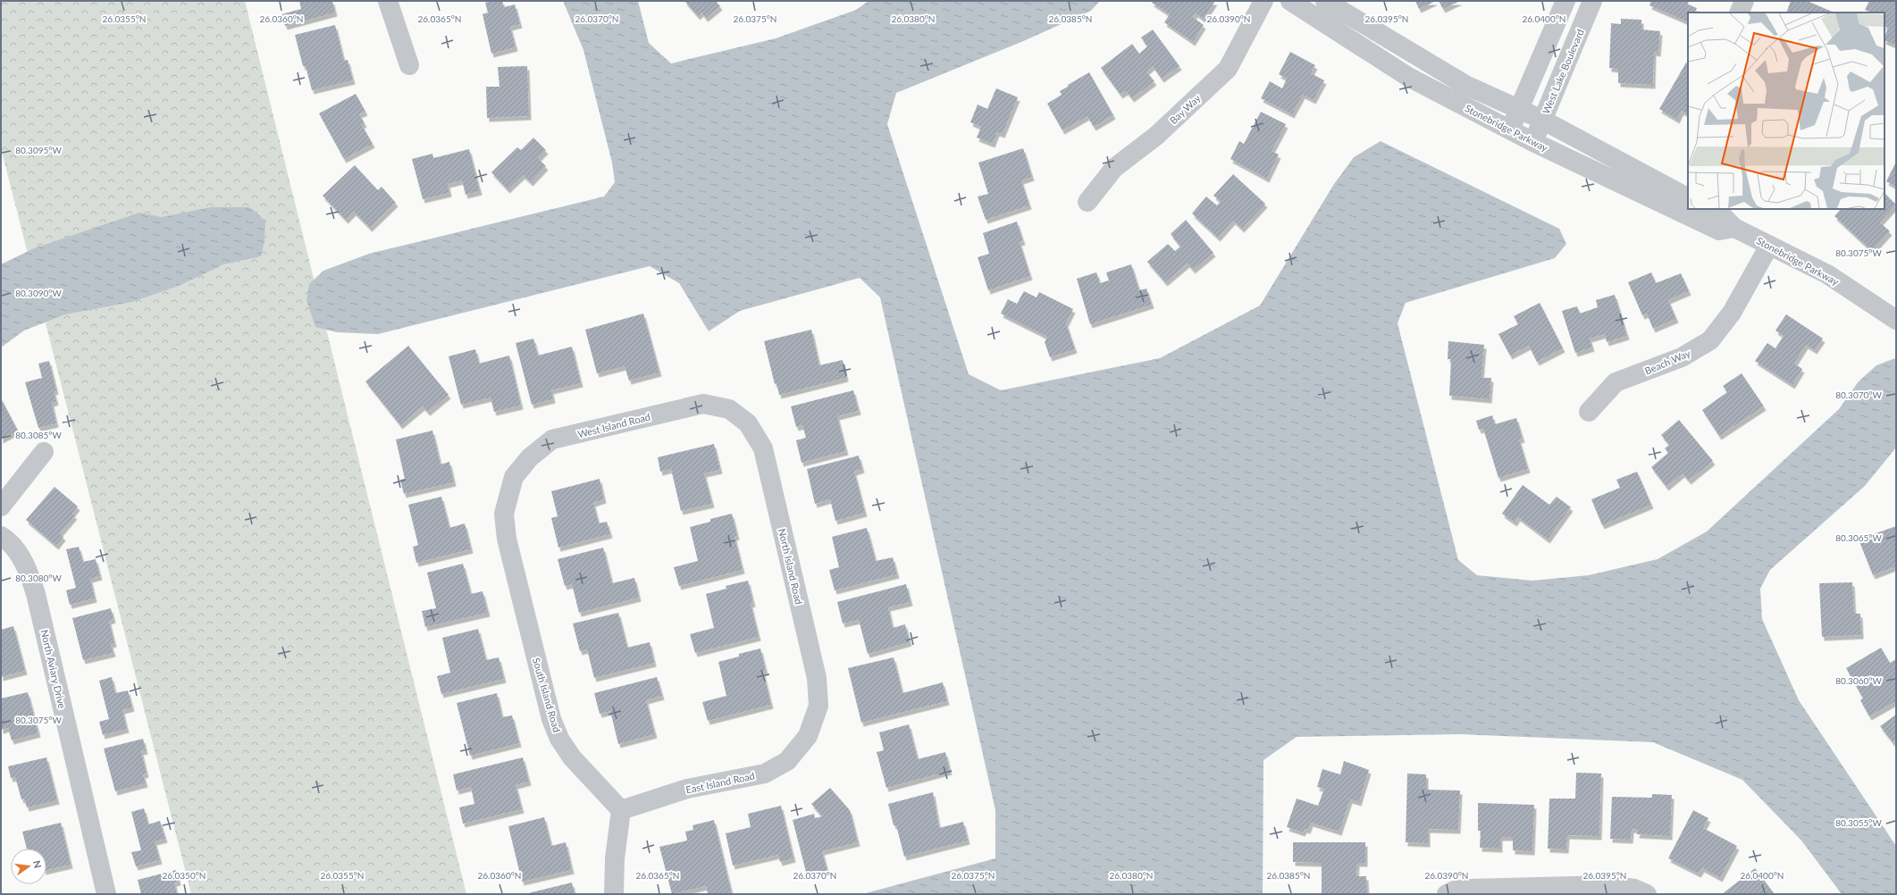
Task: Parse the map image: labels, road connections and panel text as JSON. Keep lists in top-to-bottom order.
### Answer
{
  "streets": {
    "street": [
      "West Lake Boulevard",
      "Bay Way",
      "Stonebridge Parkway",
      "Beach Way",
      "West Island Road",
      "North Island Road",
      "North Aviary Drive",
      "South Island Road",
      "East Island Road"
    ]
  },
  "crossings": [
    ["West Lake Boulevard", "Stonebridge Parkway"],
    ["Stonebridge Parkway", "Beach Way"],
    ["West Island Road", "North Island Road"],
    ["West Island Road", "South Island Road"],
    ["North Island Road", "East Island Road"],
    ["South Island Road", "East Island Road"]
  ],
  "north": "right",
  "coordinates": [
    "26.0355°N",
    "26.0360°N",
    "26.0365°N",
    "26.0370°N",
    "26.0375°N",
    "26.0380°N",
    "26.0385°N",
    "26.0390°N",
    "26.0395°N",
    "26.0400°N",
    "80.3095°W",
    "80.3075°W",
    "80.3090°W",
    "80.3070°W",
    "80.3085°W",
    "80.3065°W",
    "80.3080°W",
    "80.3060°W",
    "80.3055°W",
    "26.0350°N"
  ]
}
